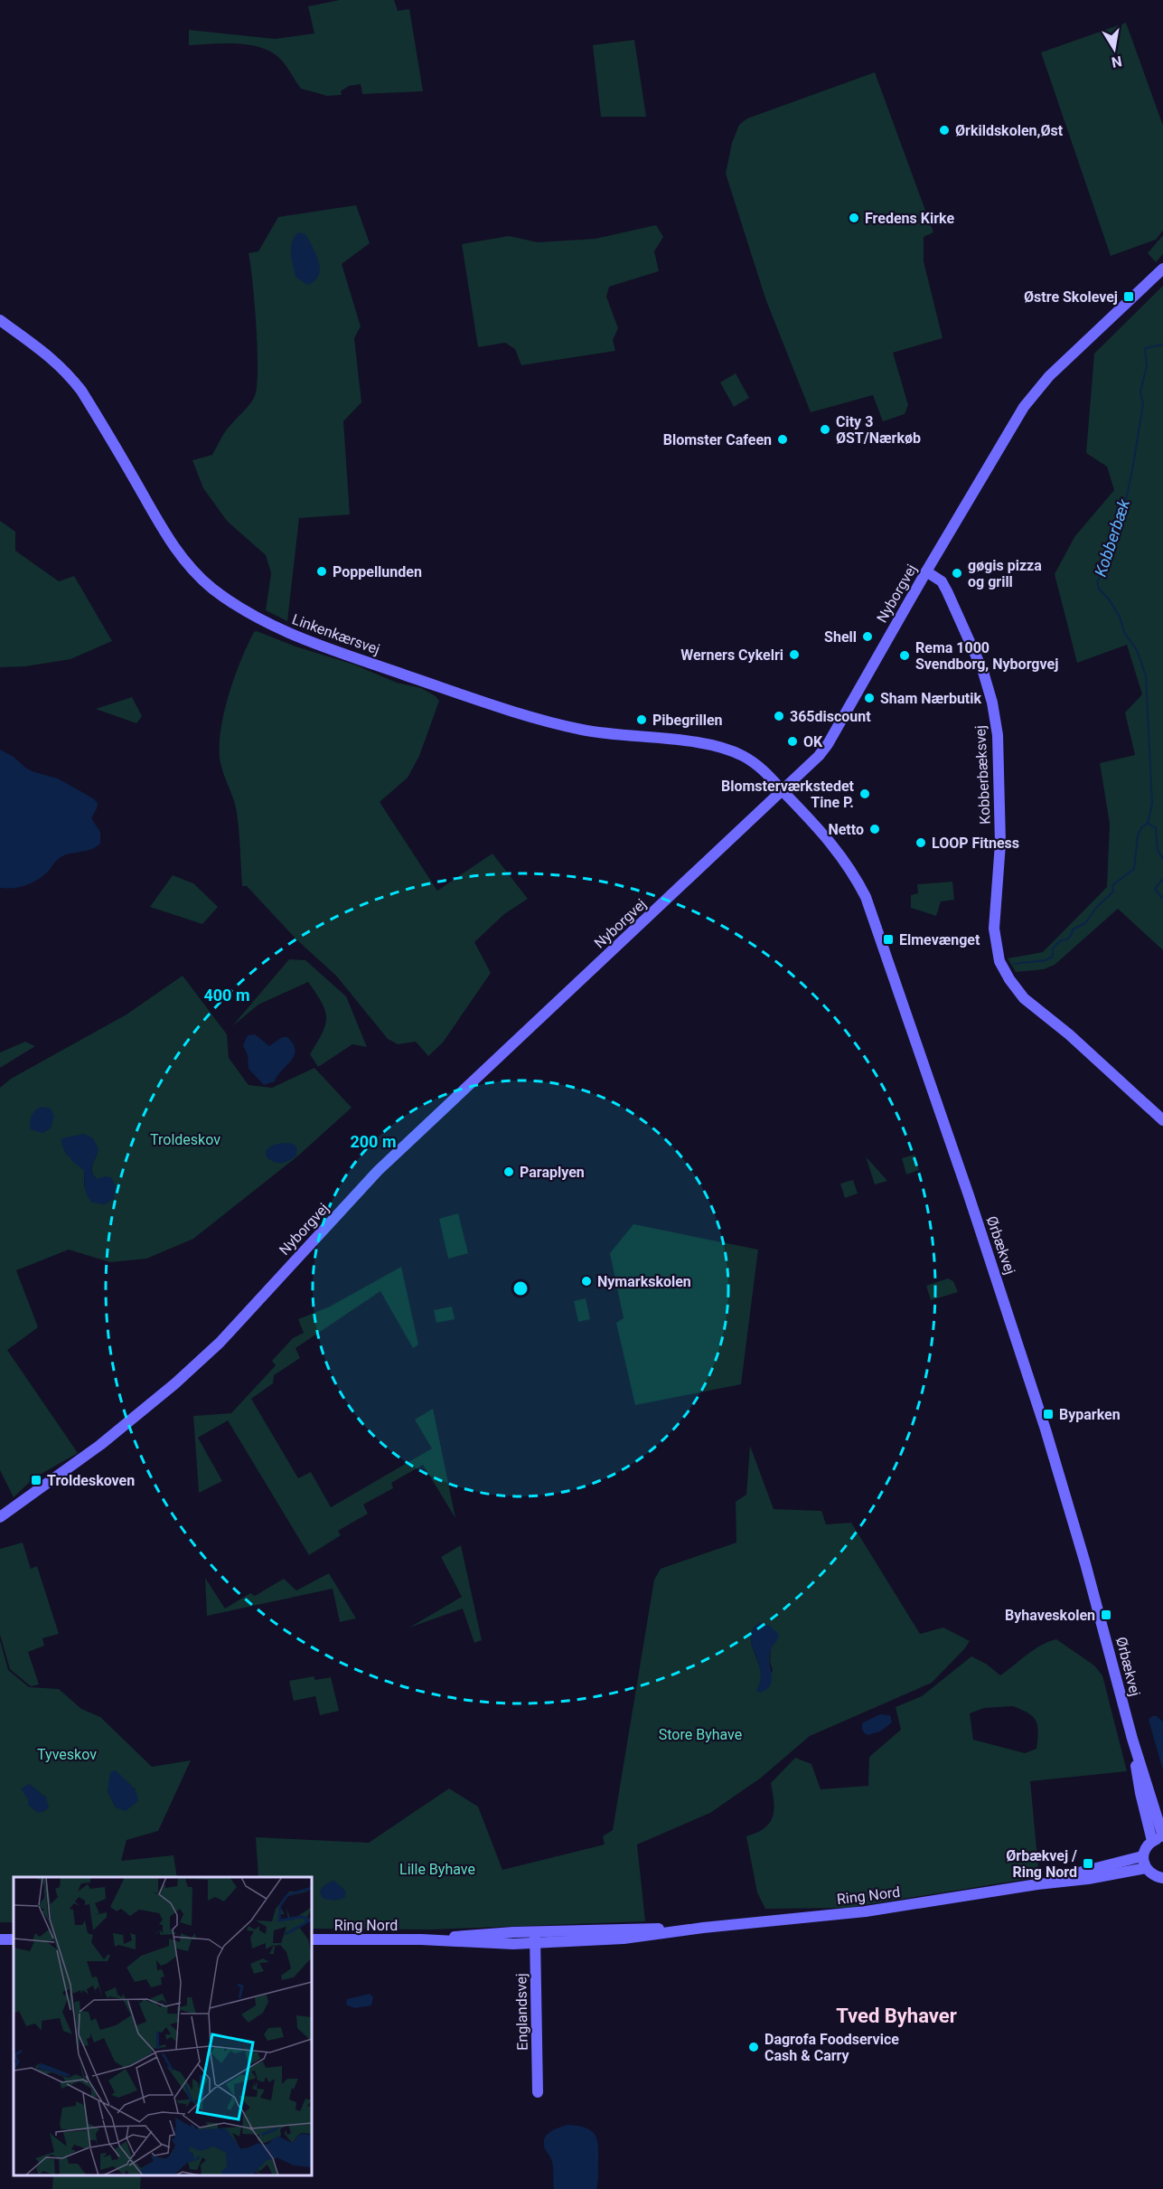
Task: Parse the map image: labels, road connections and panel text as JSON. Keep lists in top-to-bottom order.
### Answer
{
  "streets": {
    "street": [
      "Nyborgvej",
      "Linkenkærsvej",
      "Kobberbæksvej",
      "Ørbækvej",
      "Ring Nord",
      "Englandsvej"
    ]
  },
  "crossings": [
    ["Nyborgvej", "Linkenkærsvej"],
    ["Nyborgvej", "Kobberbæksvej"],
    ["Nyborgvej", "Ørbækvej"],
    ["Linkenkærsvej", "Ørbækvej"],
    ["Ring Nord", "Englandsvej"]
  ],
  "districts": ["Tved Byhaver"],
  "water": ["Kobberbæk"],
  "parks": [
    "Troldeskov",
    "Store Byhave",
    "Tyveskov",
    "Lille Byhave"
  ],
  "places": {
    "other": [
      "Ørkildskolen,Øst",
      "Fredens Kirke",
      "City 3 ØST/Nærkøb",
      "Blomster Cafeen",
      "Poppellunden",
      "gøgis pizza og grill",
      "Shell",
      "Werners Cykelri",
      "Rema 1000 Svendborg, Nyborgvej",
      "Sham Nærbutik",
      "365discount",
      "Pibegrillen",
      "OK",
      "Blomsterværkstedet Tine P.",
      "Netto",
      "LOOP Fitness",
      "Paraplyen",
      "Nymarkskolen",
      "Dagrofa Foodservice Cash & Carry"
    ],
    "transit": [
      "Østre Skolevej",
      "Elmevænget",
      "Byparken",
      "Troldeskoven",
      "Byhaveskolen",
      "Ørbækvej / Ring Nord"
    ]
  },
  "north": "bottom",
  "rings": ["400 m", "200 m"]
}
